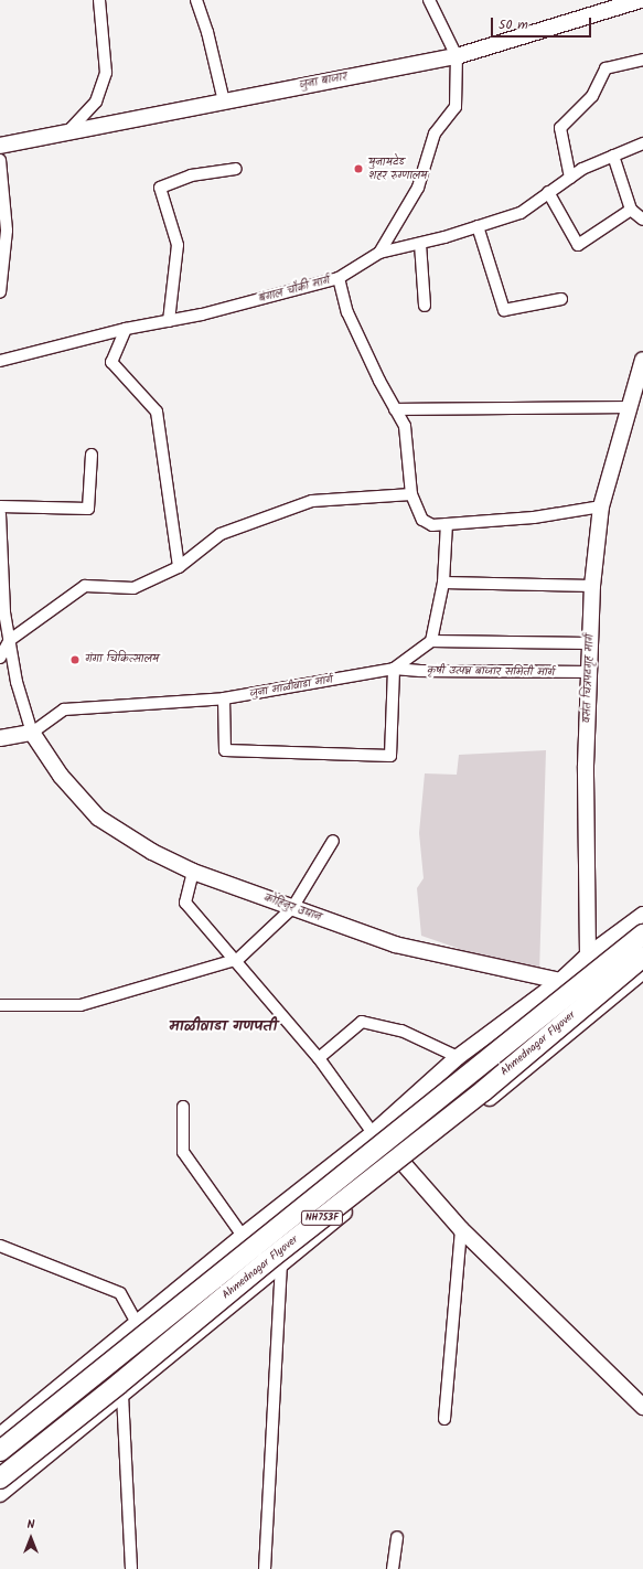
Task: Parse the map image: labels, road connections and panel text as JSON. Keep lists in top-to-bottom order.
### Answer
{
  "streets": {
    "highway": ["Ahmednagar Flyover", "NH753F"],
    "street": [
      "जुना बाजार",
      "बंगाल चौकी मार्ग",
      "कृषी उत्पन्न बाजार समिती मार्ग",
      "वसंत चित्रपटगृह मार्ग",
      "जुना माळीवाडा मार्ग",
      "कोहिनुर उद्यान"
    ]
  },
  "crossings": [
    ["कृषी उत्पन्न बाजार समिती मार्ग", "वसंत चित्रपटगृह मार्ग"],
    ["कृषी उत्पन्न बाजार समिती मार्ग", "जुना माळीवाडा मार्ग"],
    ["जुना माळीवाडा मार्ग", "कोहिनुर उद्यान"]
  ],
  "districts": ["माळीवाडा गणपती"],
  "places": ["युनायटेड शहर रुग्णालय", "गंगा चिकित्सालय"],
  "scale_bar": "50 m",
  "north": "top"
}
